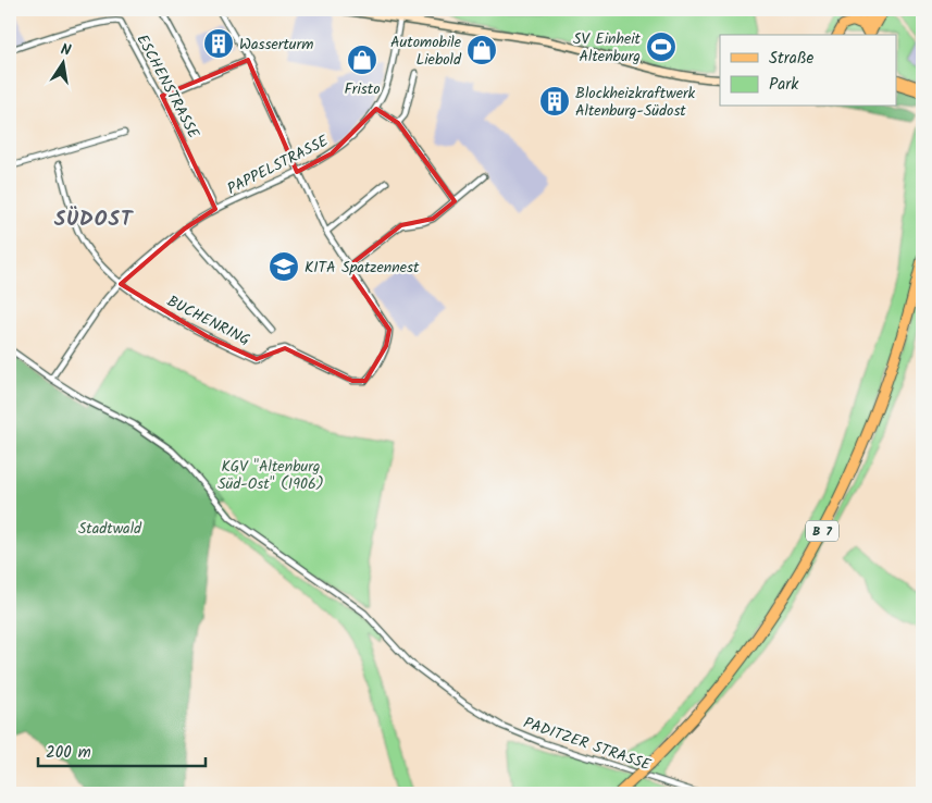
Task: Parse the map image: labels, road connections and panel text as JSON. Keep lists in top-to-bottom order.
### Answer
{
  "streets": {
    "highway": ["B 7"],
    "street": [
      "ESCHENSTRASSE",
      "PAPPELSTRASSE",
      "BUCHENRING",
      "PADITZER STRASSE"
    ]
  },
  "crossings": [
    ["ESCHENSTRASSE", "PAPPELSTRASSE"],
    ["PAPPELSTRASSE", "BUCHENRING"],
    ["PAPPELSTRASSE", "PADITZER STRASSE"]
  ],
  "districts": ["SÜDOST"],
  "parks": ["KGV \"Altenburg Süd-Ost\" (1906)", "Stadtwald"],
  "places": {
    "building": ["Wasserturm", "Blockheizkraftwerk Altenburg-Südost"],
    "sports": ["SV Einheit Altenburg"],
    "shop": ["Automobile Liebold", "Fristo"],
    "school or university": ["KITA Spatzennest"]
  },
  "legend": ["Straße", "Park"],
  "scale_bar": "200 m",
  "north": "top"
}
